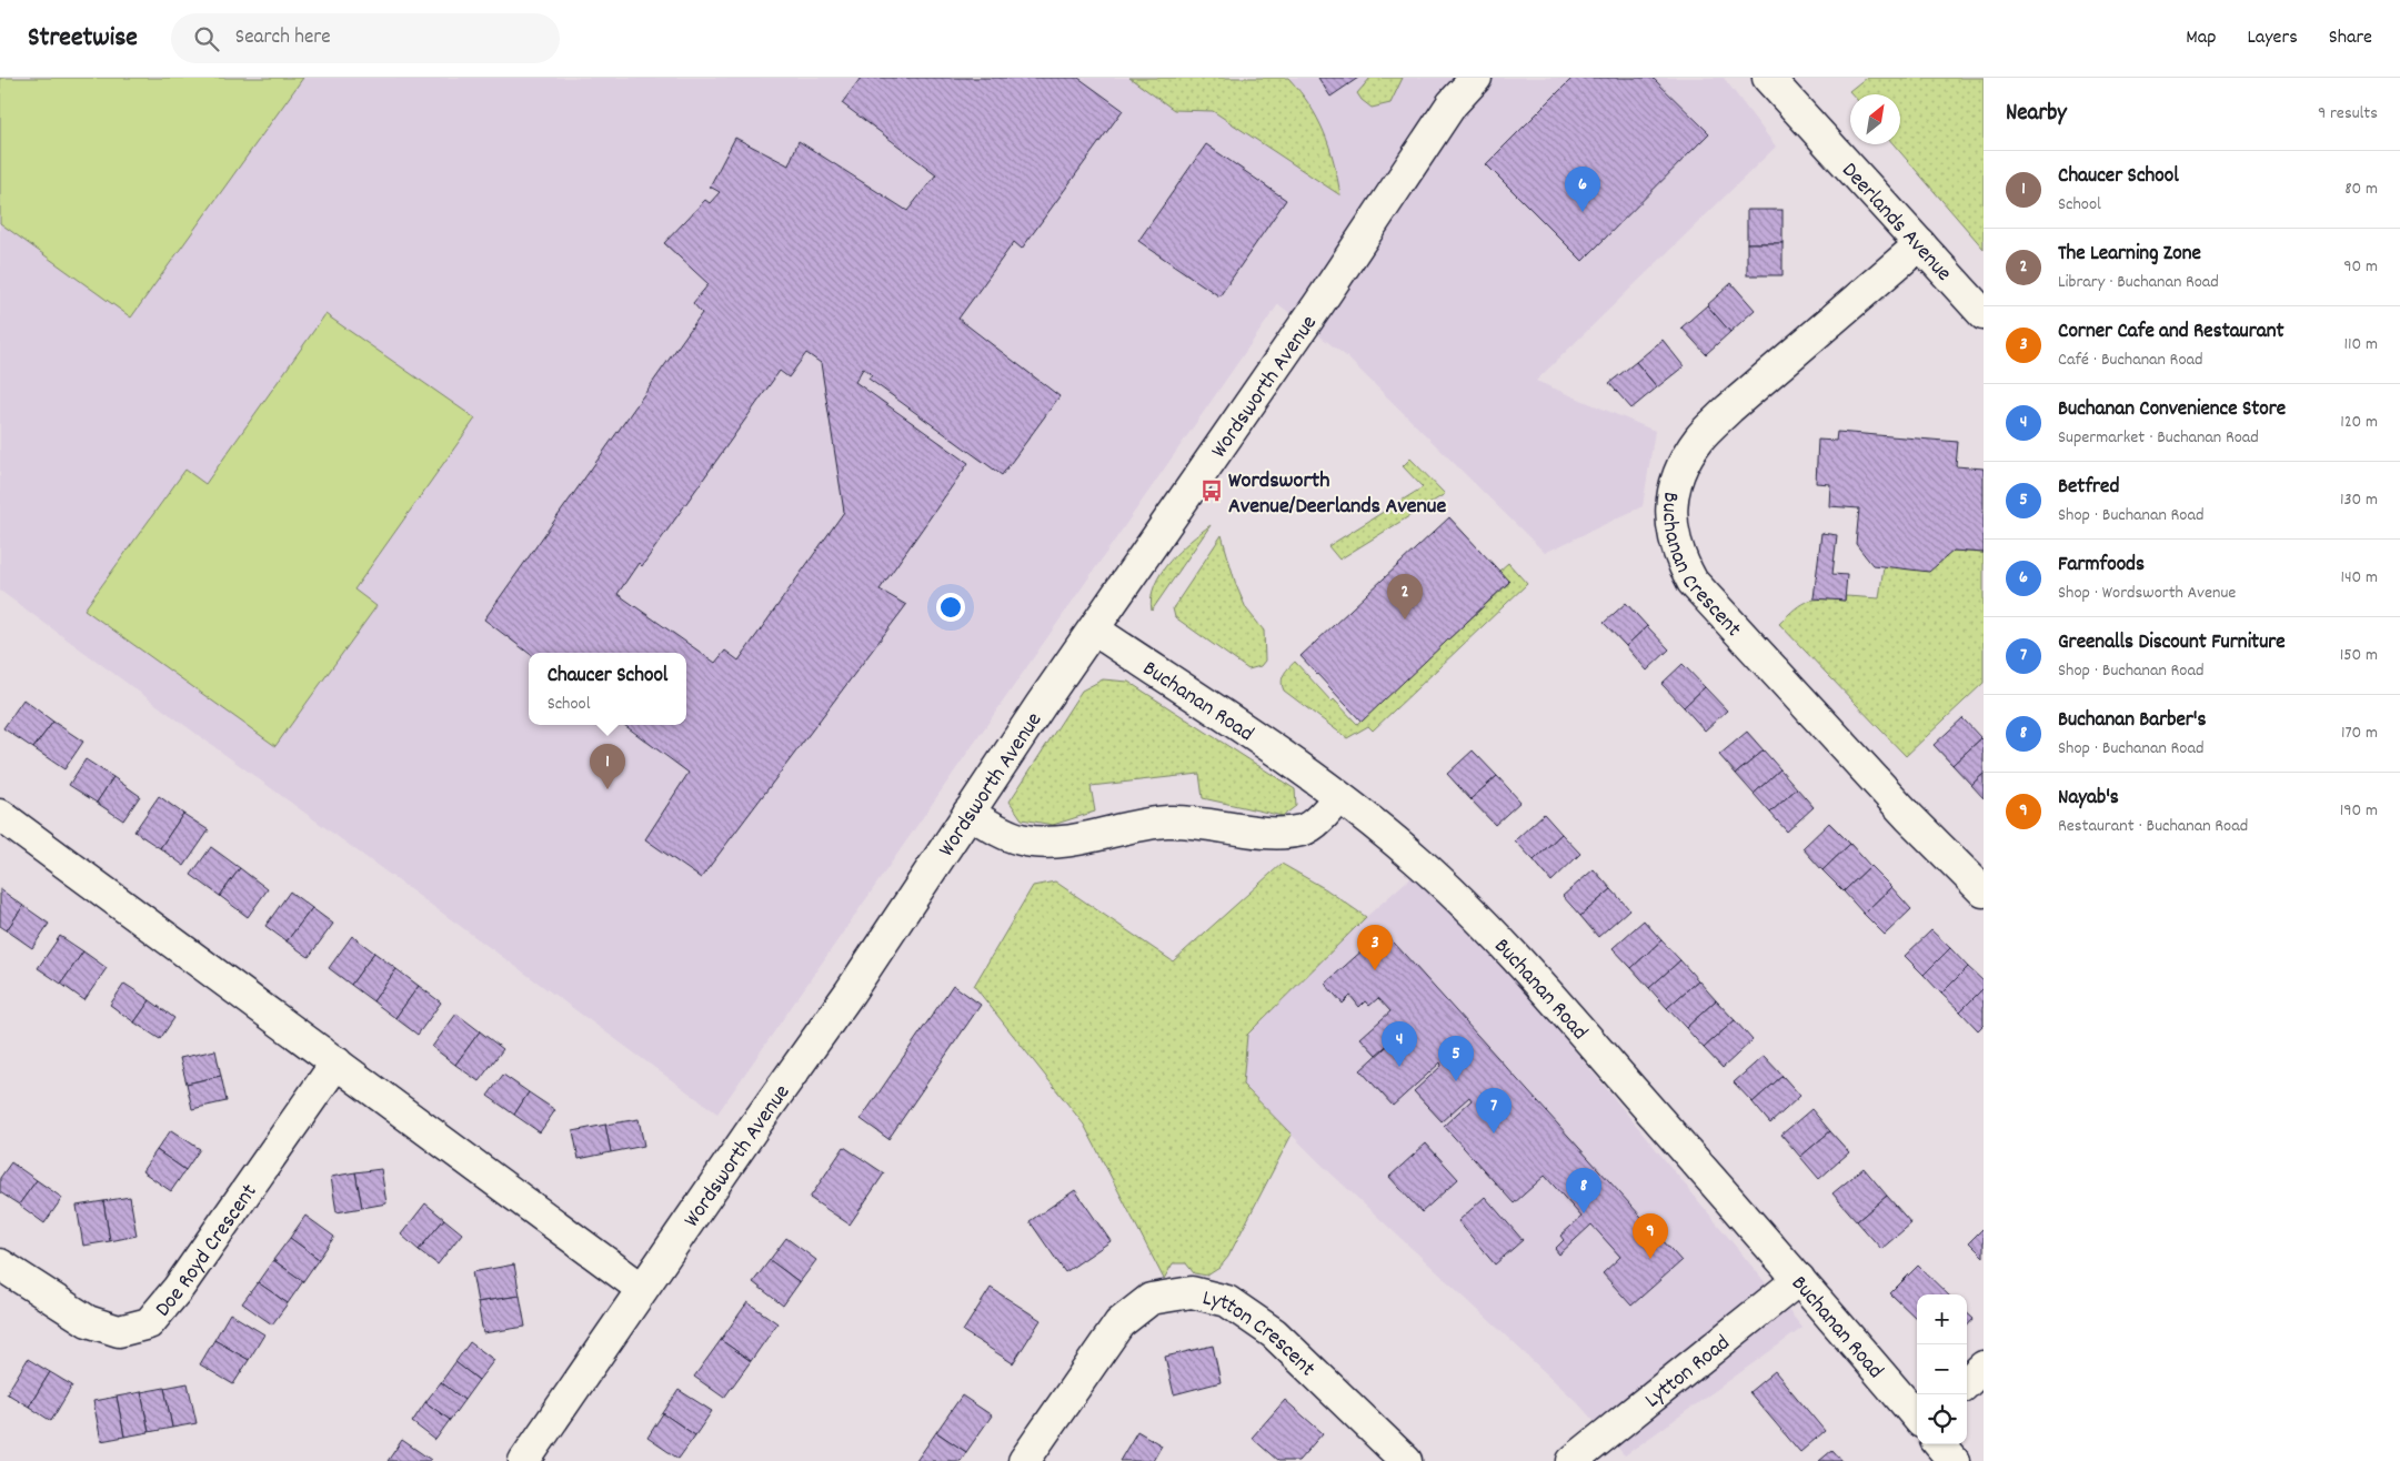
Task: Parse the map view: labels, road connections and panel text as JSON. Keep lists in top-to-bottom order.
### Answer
{
  "streets": {
    "street": [
      "Deerlands Avenue",
      "Wordsworth Avenue",
      "Buchanan Crescent",
      "Buchanan Road",
      "Doe Royd Crescent",
      "Lytton Crescent",
      "Lytton Road"
    ]
  },
  "crossings": [
    ["Deerlands Avenue", "Buchanan Crescent"],
    ["Wordsworth Avenue", "Buchanan Road"],
    ["Buchanan Road", "Lytton Road"]
  ],
  "places": {
    "bus stop": ["Wordsworth Avenue/Deerlands Avenue"]
  },
  "north": "top right",
  "page": {
    "header": "Streetwise",
    "search": "Search here",
    "nav": ["Map", "Layers", "Share"],
    "heading": ["Nearby", "9 results"],
    "list": [
      {
        "mark": "1",
        "name": "Chaucer School",
        "note": "School",
        "value": "80 m"
      },
      {
        "mark": "2",
        "name": "The Learning Zone",
        "note": "Library · Buchanan Road",
        "value": "90 m"
      },
      {
        "mark": "3",
        "name": "Corner Cafe and Restaurant",
        "note": "Café · Buchanan Road",
        "value": "110 m"
      },
      {
        "mark": "4",
        "name": "Buchanan Convenience Store",
        "note": "Supermarket · Buchanan Road",
        "value": "120 m"
      },
      {
        "mark": "5",
        "name": "Betfred",
        "note": "Shop · Buchanan Road",
        "value": "130 m"
      },
      {
        "mark": "6",
        "name": "Farmfoods",
        "note": "Shop · Wordsworth Avenue",
        "value": "140 m"
      },
      {
        "mark": "7",
        "name": "Greenalls Discount Furniture",
        "note": "Shop · Buchanan Road",
        "value": "150 m"
      },
      {
        "mark": "8",
        "name": "Buchanan Barber's",
        "note": "Shop · Buchanan Road",
        "value": "170 m"
      },
      {
        "mark": "9",
        "name": "Nayab's",
        "note": "Restaurant · Buchanan Road",
        "value": "190 m"
      }
    ],
    "pins": [
      "6",
      "2",
      "1",
      "3",
      "4",
      "5",
      "7",
      "8",
      "9"
    ],
    "popup": ["Chaucer School", "School"],
    "map_buttons": ["+", "−"]
  }
}
